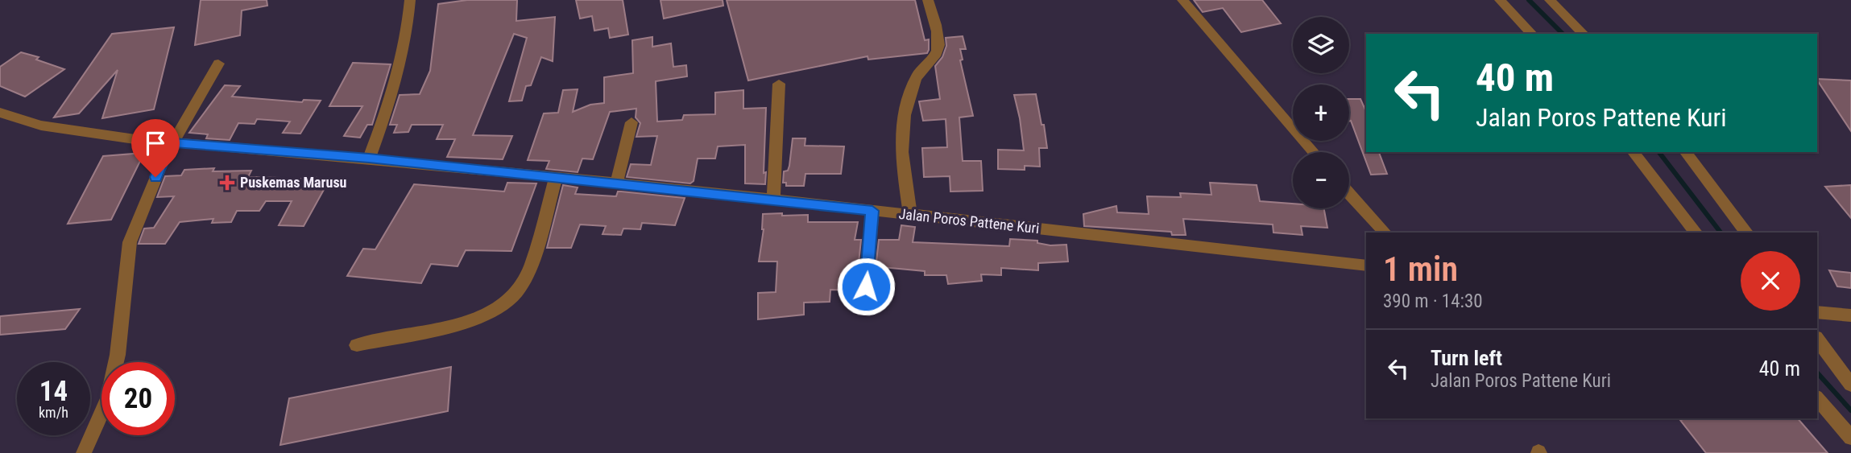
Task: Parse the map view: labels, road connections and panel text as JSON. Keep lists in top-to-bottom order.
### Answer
{
  "streets": {
    "street": ["Jalan Poros Pattene Kuri"]
  },
  "places": {
    "health": ["Puskemas Marusu"]
  },
  "page": {
    "map_buttons": ["+", "−"],
    "turn": ["40 m", "Jalan Poros Pattene Kuri"],
    "heading": ["1 min", "390 m · 14:30"],
    "list": [
      {
        "name": "Turn left",
        "note": "Jalan Poros Pattene Kuri",
        "value": "40 m"
      }
    ],
    "speed": "14 km/h",
    "limit": "20"
  }
}
